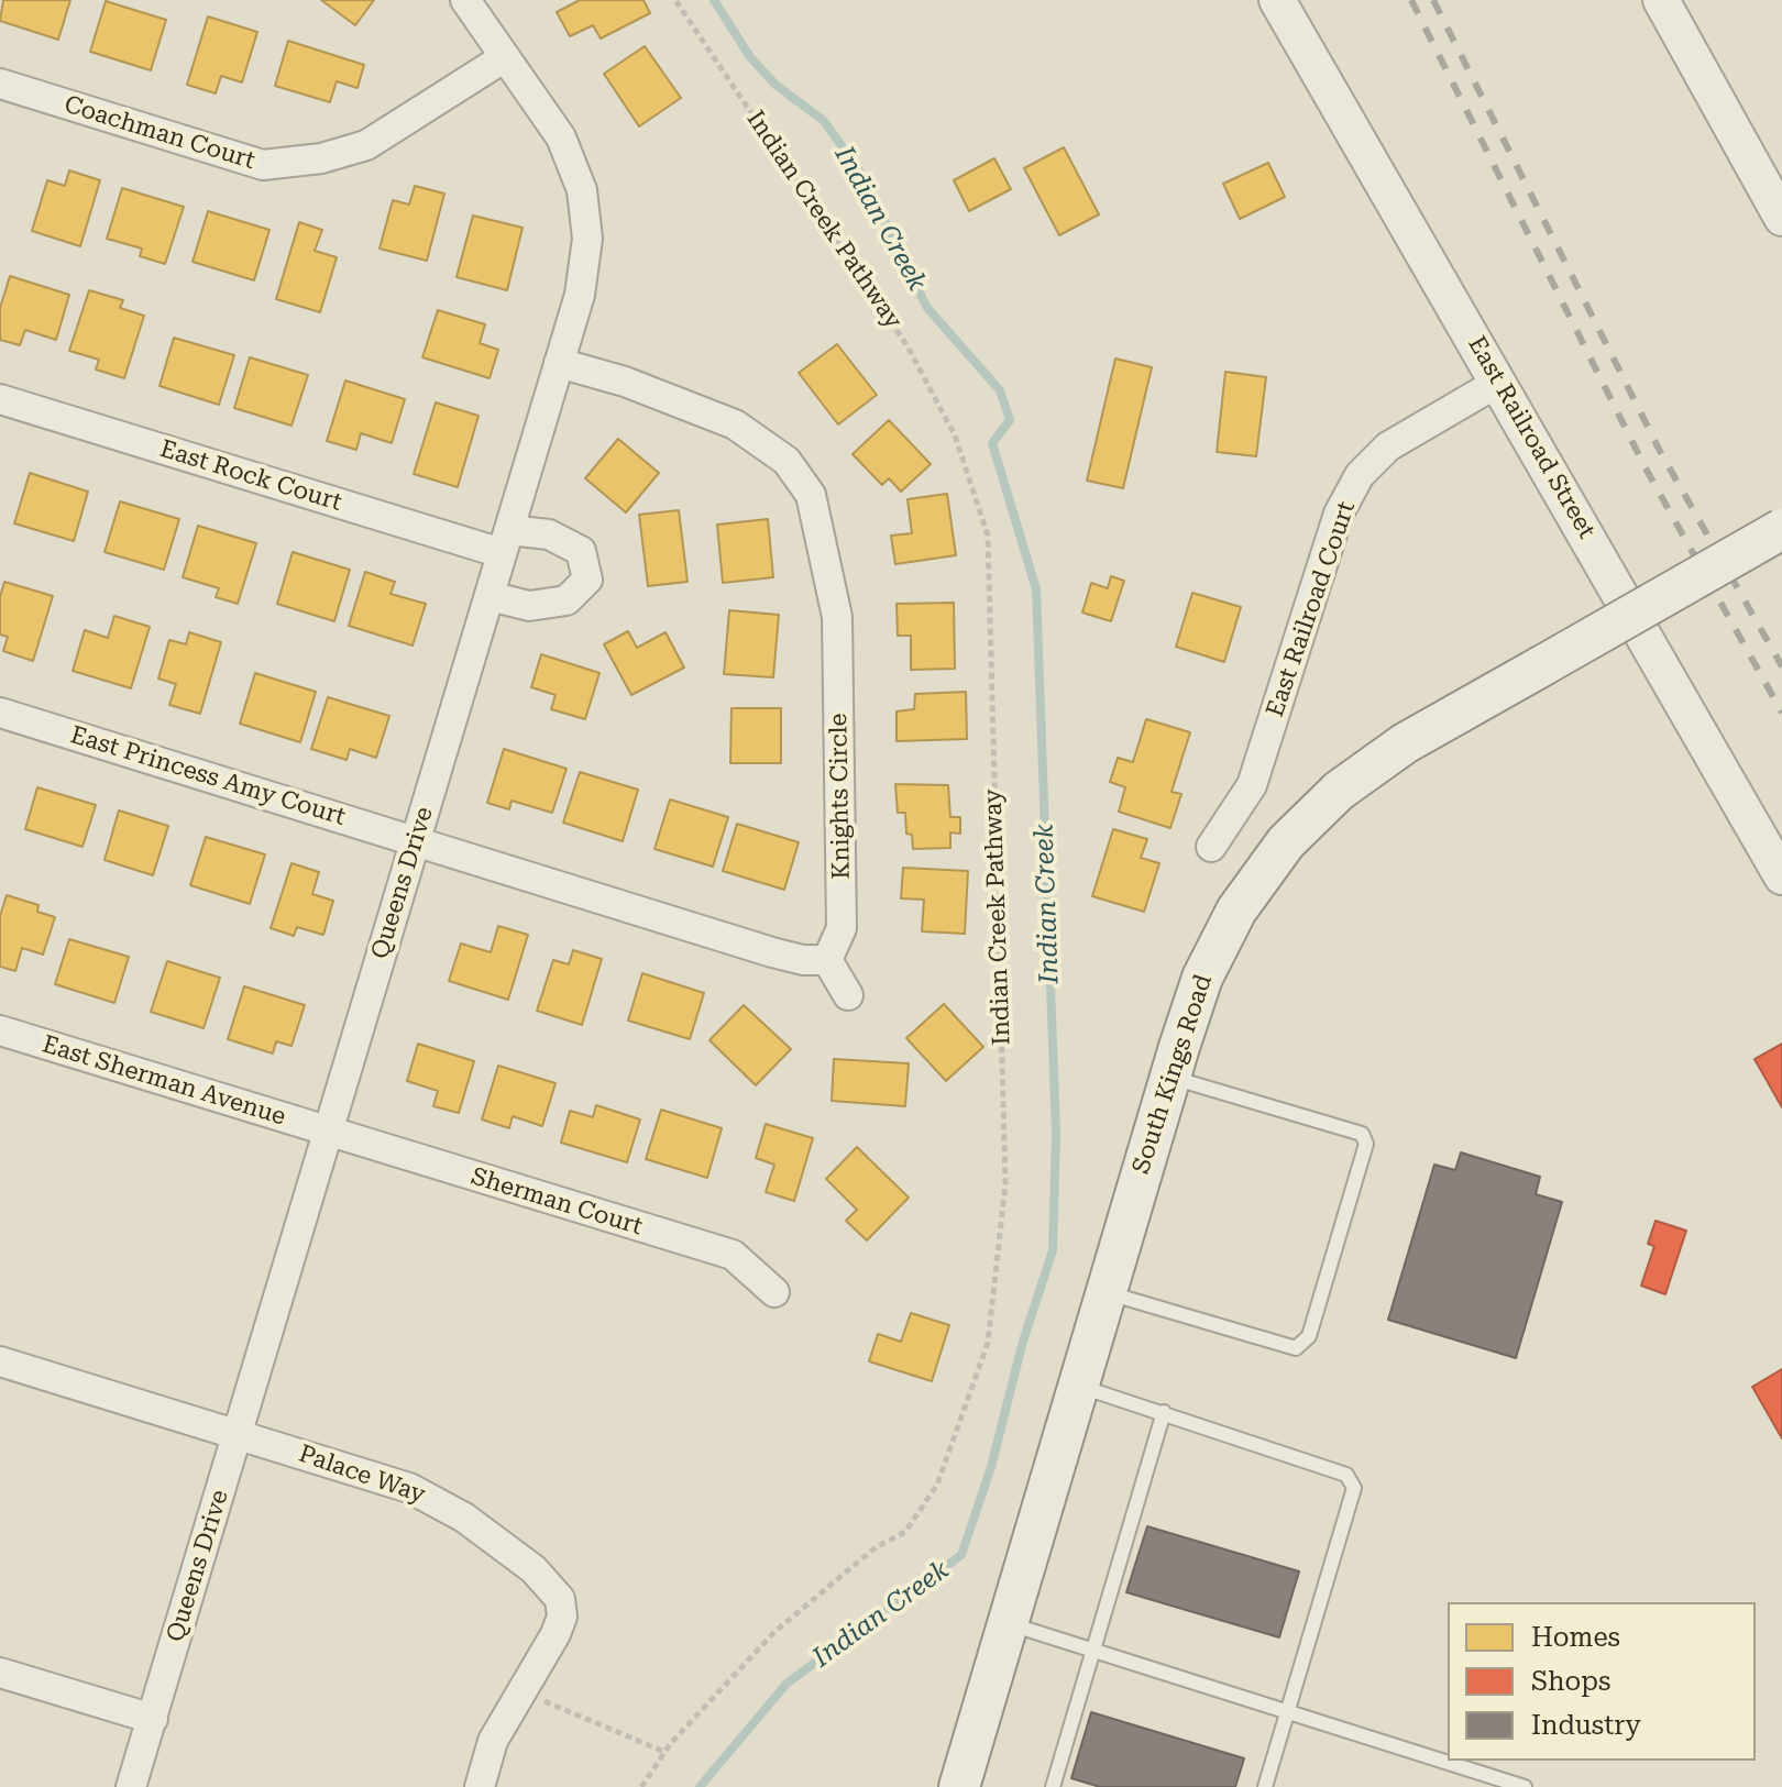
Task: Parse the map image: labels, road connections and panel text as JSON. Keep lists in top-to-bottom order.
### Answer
{
  "streets": {
    "main road": ["South Kings Road"],
    "street": [
      "Coachman Court",
      "East Railroad Street",
      "East Rock Court",
      "East Railroad Court",
      "East Princess Amy Court",
      "Knights Circle",
      "Queens Drive",
      "East Sherman Avenue",
      "Sherman Court",
      "Palace Way"
    ],
    "path": ["Indian Creek Pathway"]
  },
  "crossings": [
    ["Coachman Court", "Queens Drive"],
    ["East Railroad Street", "East Railroad Court"],
    ["East Rock Court", "Queens Drive"],
    ["East Princess Amy Court", "Queens Drive"],
    ["Knights Circle", "Queens Drive"],
    ["Queens Drive", "East Sherman Avenue"],
    ["Queens Drive", "Sherman Court"],
    ["Queens Drive", "Palace Way"],
    ["East Sherman Avenue", "Sherman Court"]
  ],
  "water": ["Indian Creek"],
  "legend": ["Homes", "Shops", "Industry"]
}
